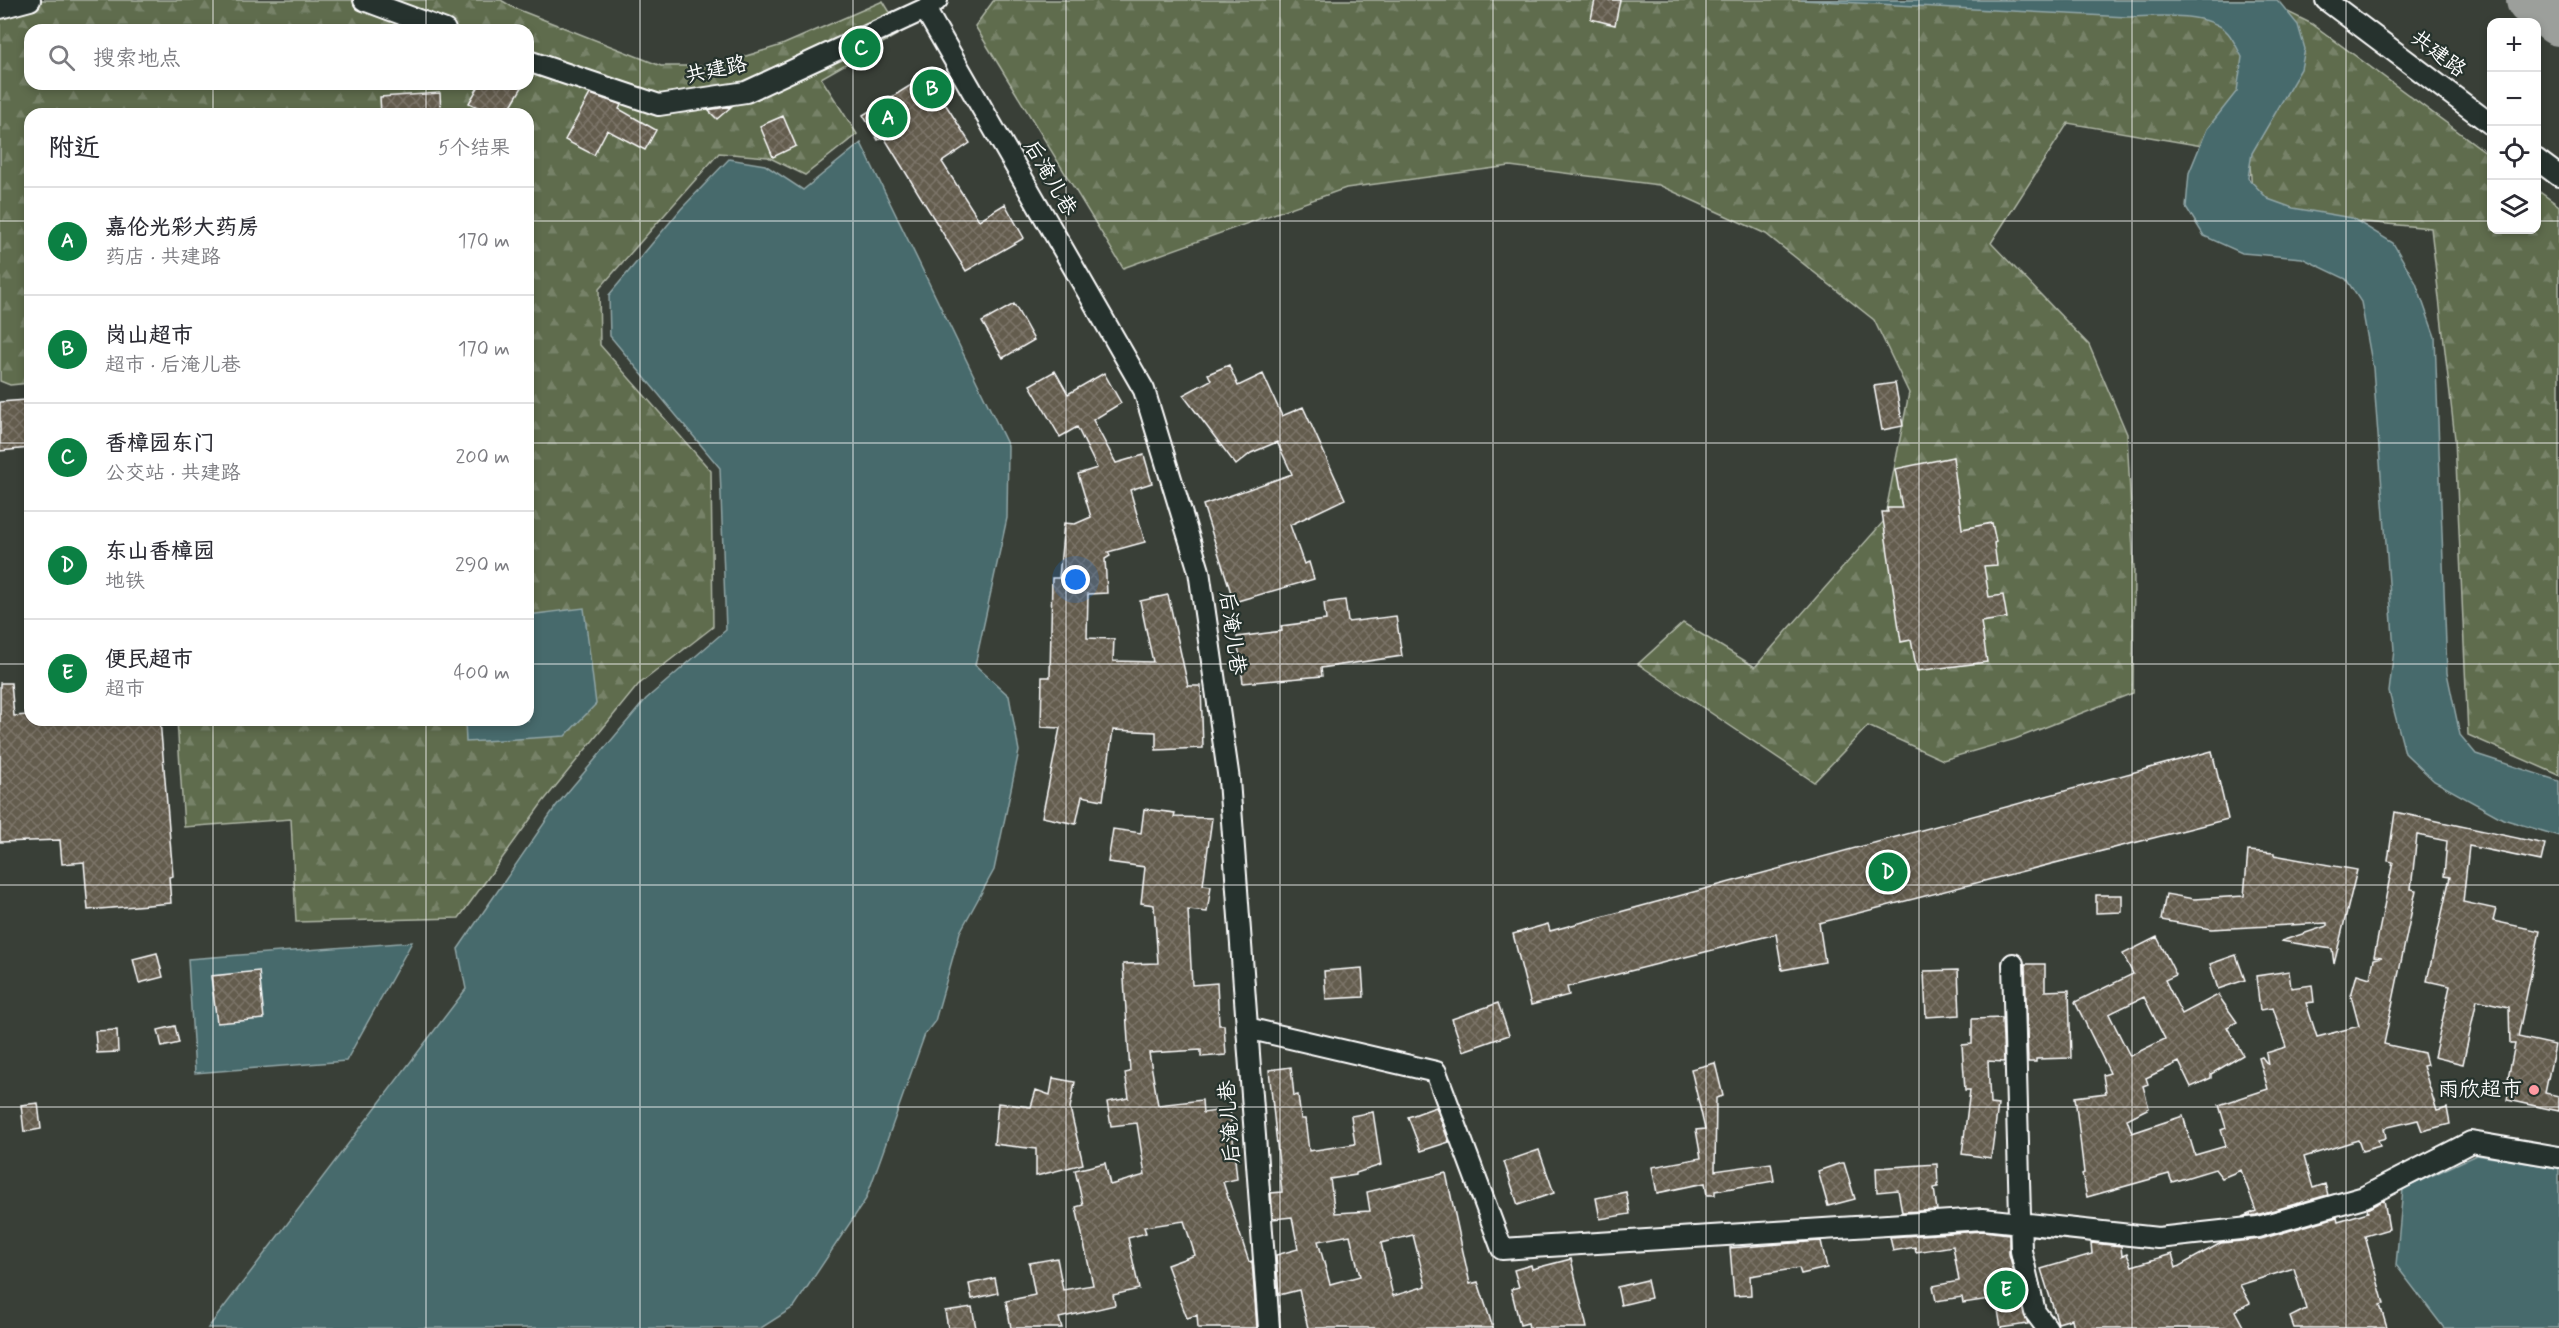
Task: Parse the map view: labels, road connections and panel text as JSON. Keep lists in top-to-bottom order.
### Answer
{
  "streets": {
    "street": ["共建路", "后淹儿巷"]
  },
  "crossings": [
    ["共建路", "后淹儿巷"]
  ],
  "places": ["雨欣超市"],
  "page": {
    "map_buttons": ["+", "−"],
    "search": "搜索地点",
    "pins": [
      "C",
      "B",
      "A",
      "D",
      "E"
    ],
    "heading": ["附近", "5个结果"],
    "list": [
      {
        "mark": "A",
        "name": "嘉伦光彩大药房",
        "note": "药店 · 共建路",
        "value": "170 m"
      },
      {
        "mark": "B",
        "name": "岗山超市",
        "note": "超市 · 后淹儿巷",
        "value": "170 m"
      },
      {
        "mark": "C",
        "name": "香樟园东门",
        "note": "公交站 · 共建路",
        "value": "200 m"
      },
      {
        "mark": "D",
        "name": "东山香樟园",
        "note": "地铁",
        "value": "290 m"
      },
      {
        "mark": "E",
        "name": "便民超市",
        "note": "超市",
        "value": "400 m"
      }
    ]
  }
}
